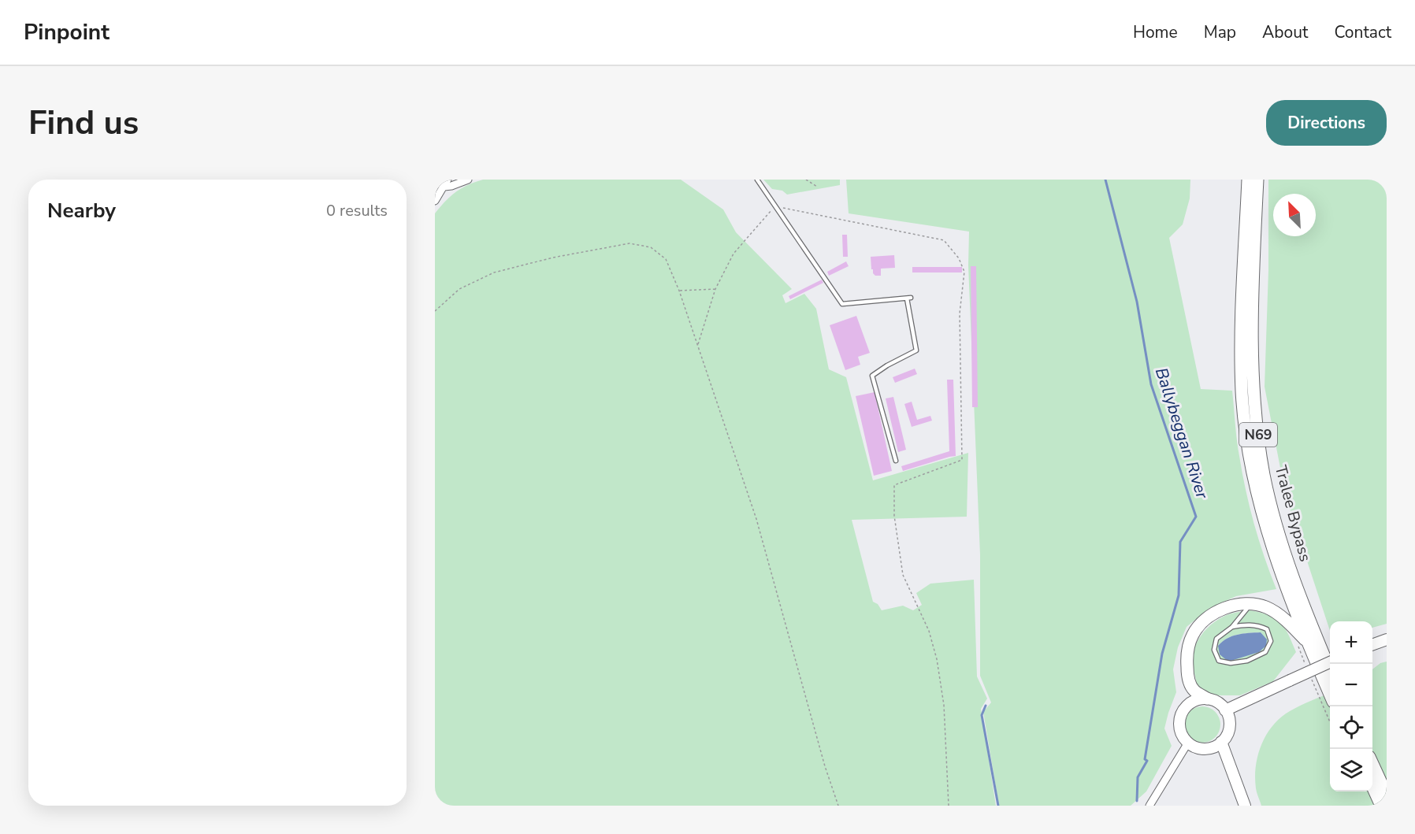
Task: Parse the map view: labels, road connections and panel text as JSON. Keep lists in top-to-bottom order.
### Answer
{
  "streets": {
    "main road": ["N69", "Tralee Bypass"]
  },
  "crossings": [
    ["N69", "Tralee Bypass"]
  ],
  "water": ["Ballybeggan River"],
  "north": "top left",
  "page": {
    "header": "Pinpoint",
    "nav": [
      "Home",
      "Map",
      "About",
      "Contact"
    ],
    "buttons": "Directions",
    "title": "Find us",
    "heading": ["Nearby", "0 results"],
    "map_buttons": ["+", "−"]
  }
}
